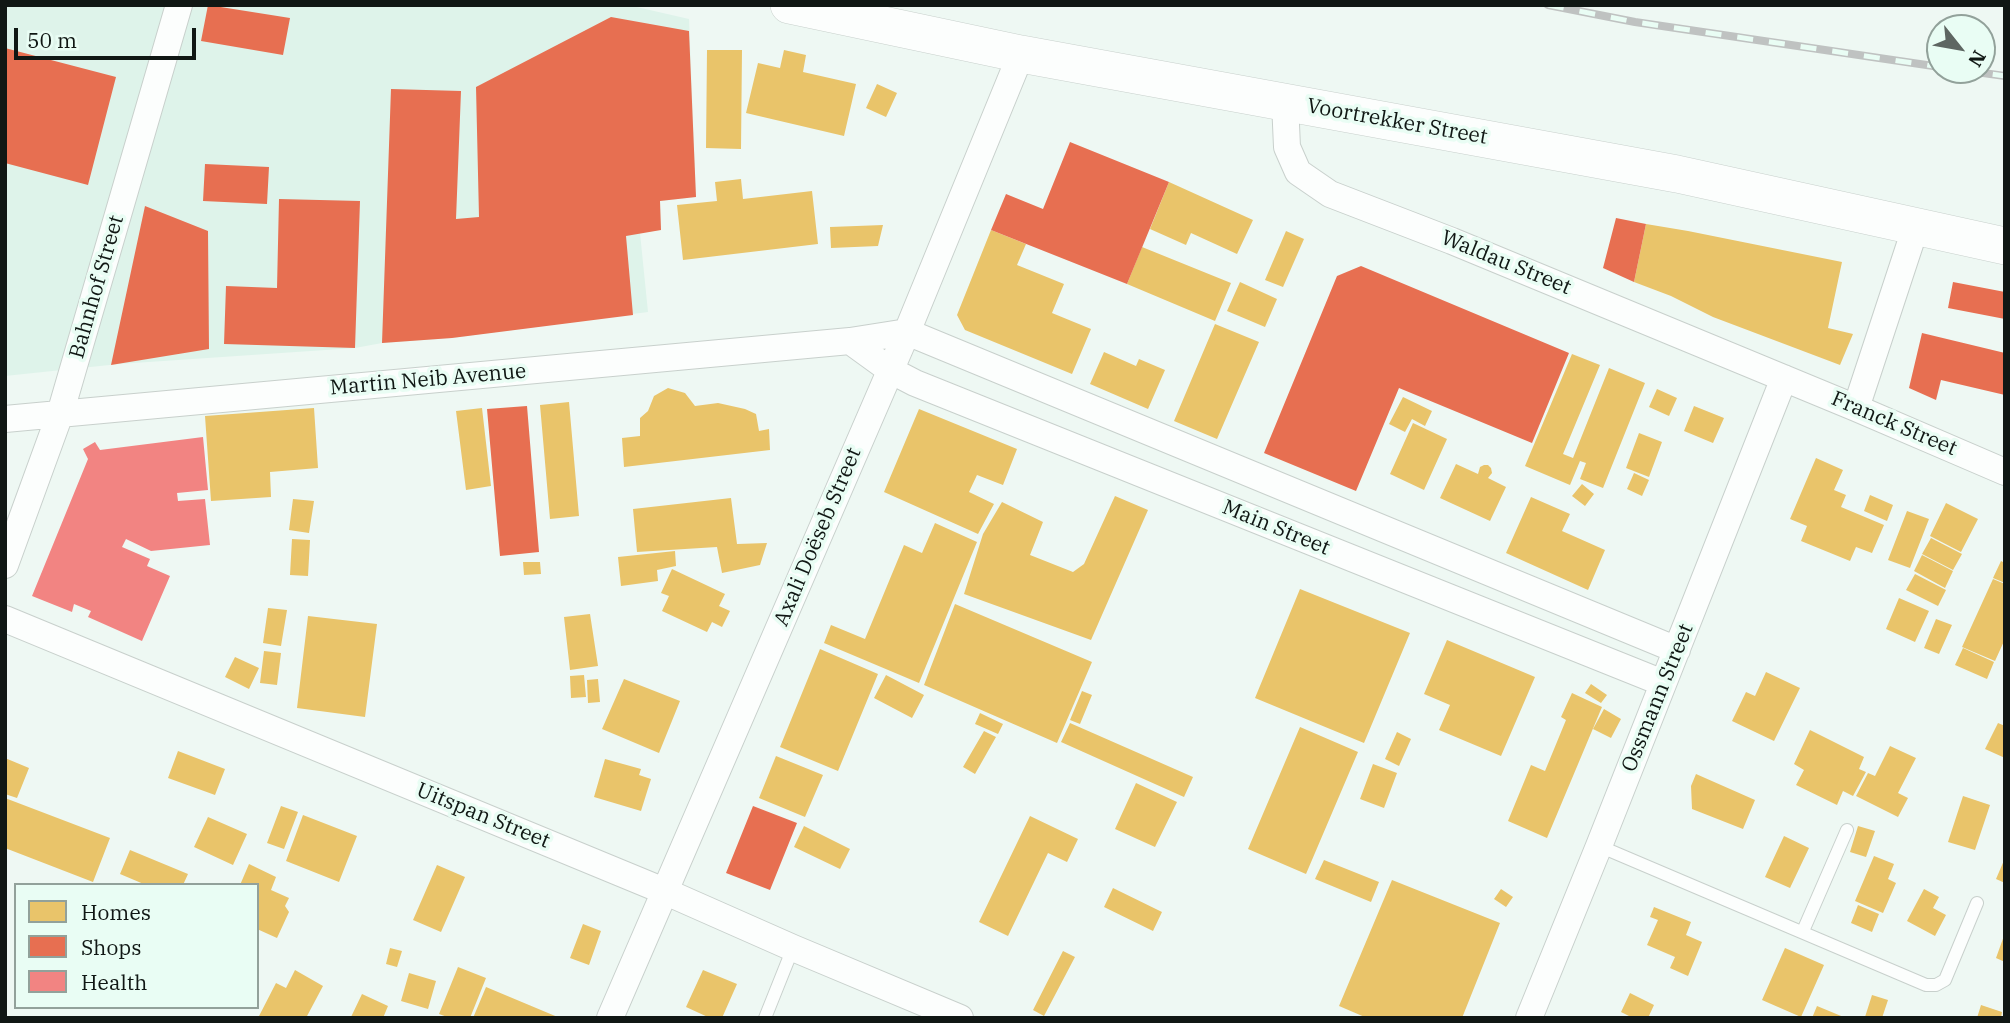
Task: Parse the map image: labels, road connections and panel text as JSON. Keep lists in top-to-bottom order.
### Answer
{
  "streets": {
    "main road": ["Voortrekker Street"],
    "street": [
      "Waldau Street",
      "Bahnhof Street",
      "Martin Neib Avenue",
      "Franck Street",
      "Main Street",
      "Axali Doëseb Street",
      "Ossmann Street",
      "Uitspan Street"
    ]
  },
  "crossings": [
    ["Voortrekker Street", "Waldau Street"],
    ["Voortrekker Street", "Axali Doëseb Street"],
    ["Waldau Street", "Franck Street"],
    ["Waldau Street", "Ossmann Street"],
    ["Bahnhof Street", "Martin Neib Avenue"],
    ["Martin Neib Avenue", "Main Street"],
    ["Martin Neib Avenue", "Axali Doëseb Street"],
    ["Franck Street", "Ossmann Street"],
    ["Main Street", "Axali Doëseb Street"],
    ["Main Street", "Ossmann Street"],
    ["Axali Doëseb Street", "Uitspan Street"]
  ],
  "legend": ["Homes", "Shops", "Health"],
  "scale_bar": "50 m",
  "north": "bottom right"
}
